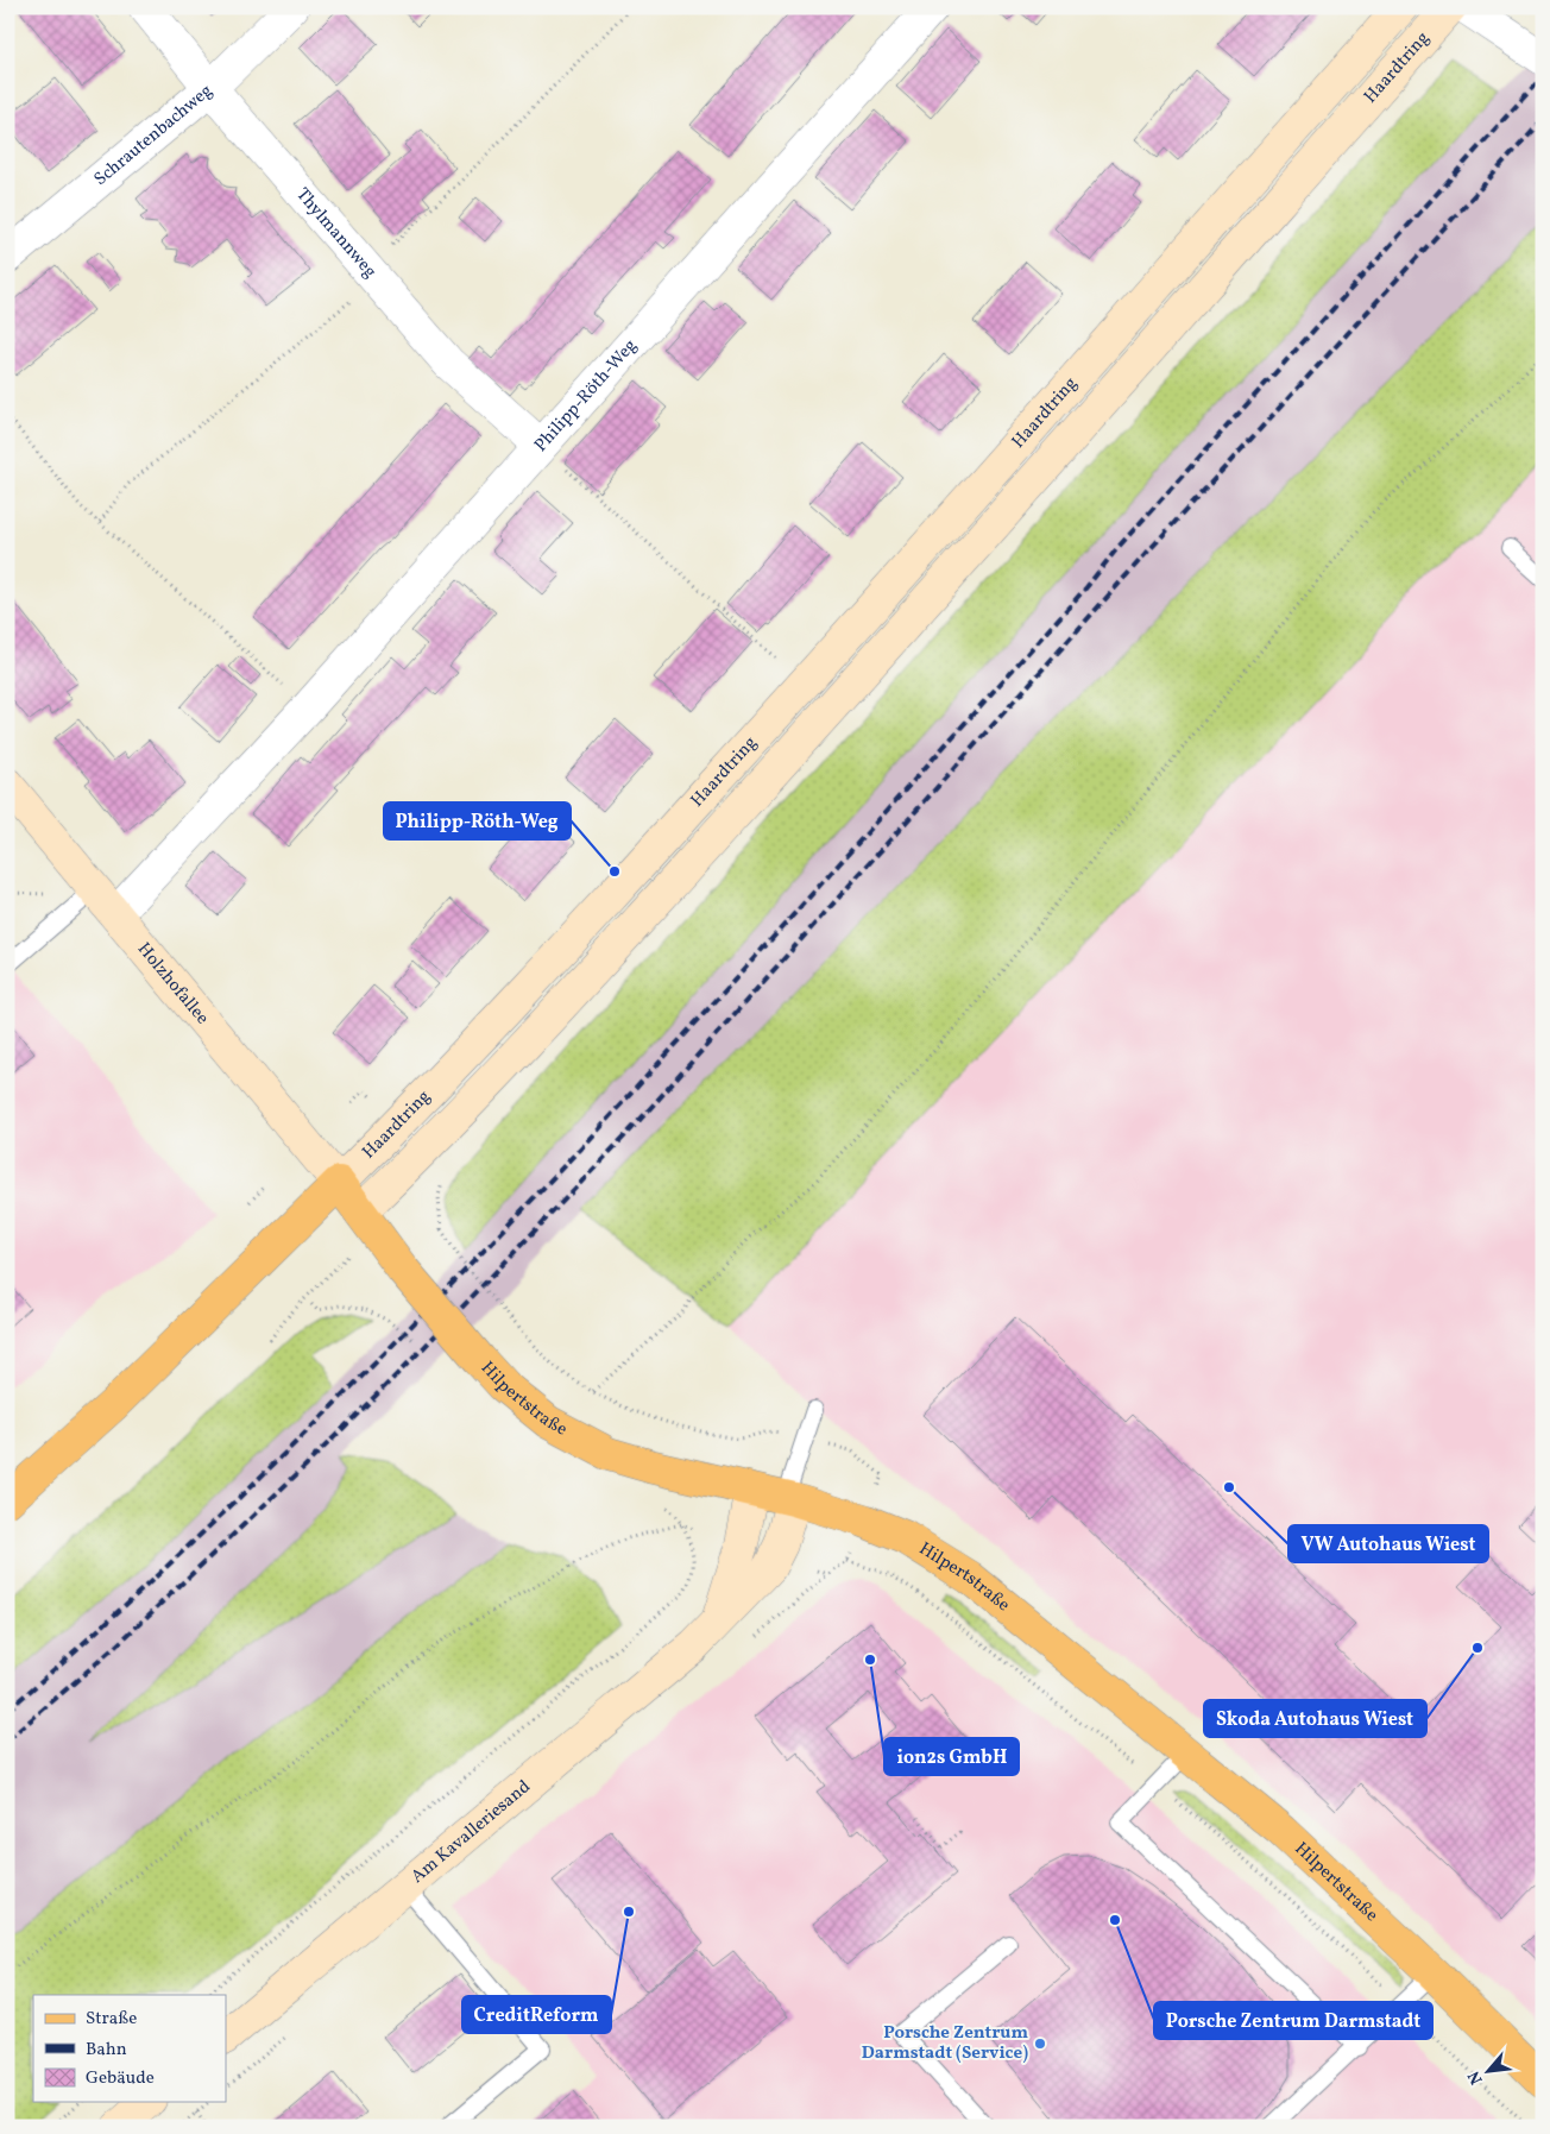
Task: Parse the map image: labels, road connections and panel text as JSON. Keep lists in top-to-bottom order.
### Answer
{
  "streets": {
    "main road": [
      "Haardtring",
      "Holzhofallee",
      "Hilpertstraße",
      "Am Kavalleriesand"
    ],
    "street": ["Schrautenbachweg", "Thylmannweg", "Philipp-Röth-Weg"]
  },
  "crossings": [
    ["Haardtring", "Holzhofallee"],
    ["Haardtring", "Hilpertstraße"],
    ["Schrautenbachweg", "Thylmannweg"],
    ["Thylmannweg", "Philipp-Röth-Weg"],
    ["Philipp-Röth-Weg", "Holzhofallee"],
    ["Holzhofallee", "Hilpertstraße"],
    ["Hilpertstraße", "Am Kavalleriesand"]
  ],
  "places": [
    "Philipp-Röth-Weg",
    "VW Autohaus Wiest",
    "Skoda Autohaus Wiest",
    "ion2s GmbH",
    "CreditReform",
    "Porsche Zentrum Darmstadt",
    "Porsche Zentrum Darmstadt (Service)"
  ],
  "legend": ["Straße", "Bahn", "Gebäude"],
  "north": "bottom left"
}
